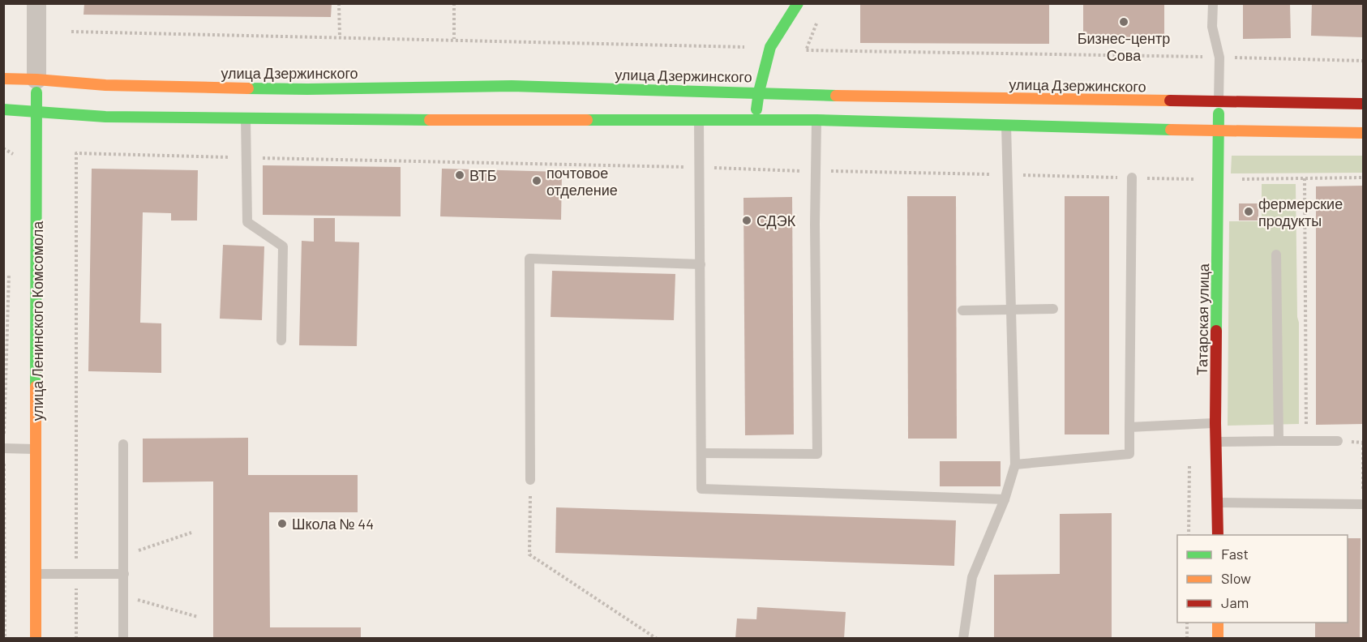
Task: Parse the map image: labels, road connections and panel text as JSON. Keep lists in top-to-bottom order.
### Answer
{
  "streets": {
    "main road": ["улица Дзержинского", "Татарская улица", "улица Ленинского Комсомола"]
  },
  "crossings": [
    ["улица Дзержинского", "Татарская улица"],
    ["улица Дзержинского", "улица Ленинского Комсомола"]
  ],
  "places": [
    "Бизнес-центр Сова",
    "ВТБ",
    "почтовое отделение",
    "фермерские продукты",
    "СДЭК",
    "Школа № 44"
  ],
  "legend": ["Fast", "Slow", "Jam"]
}
